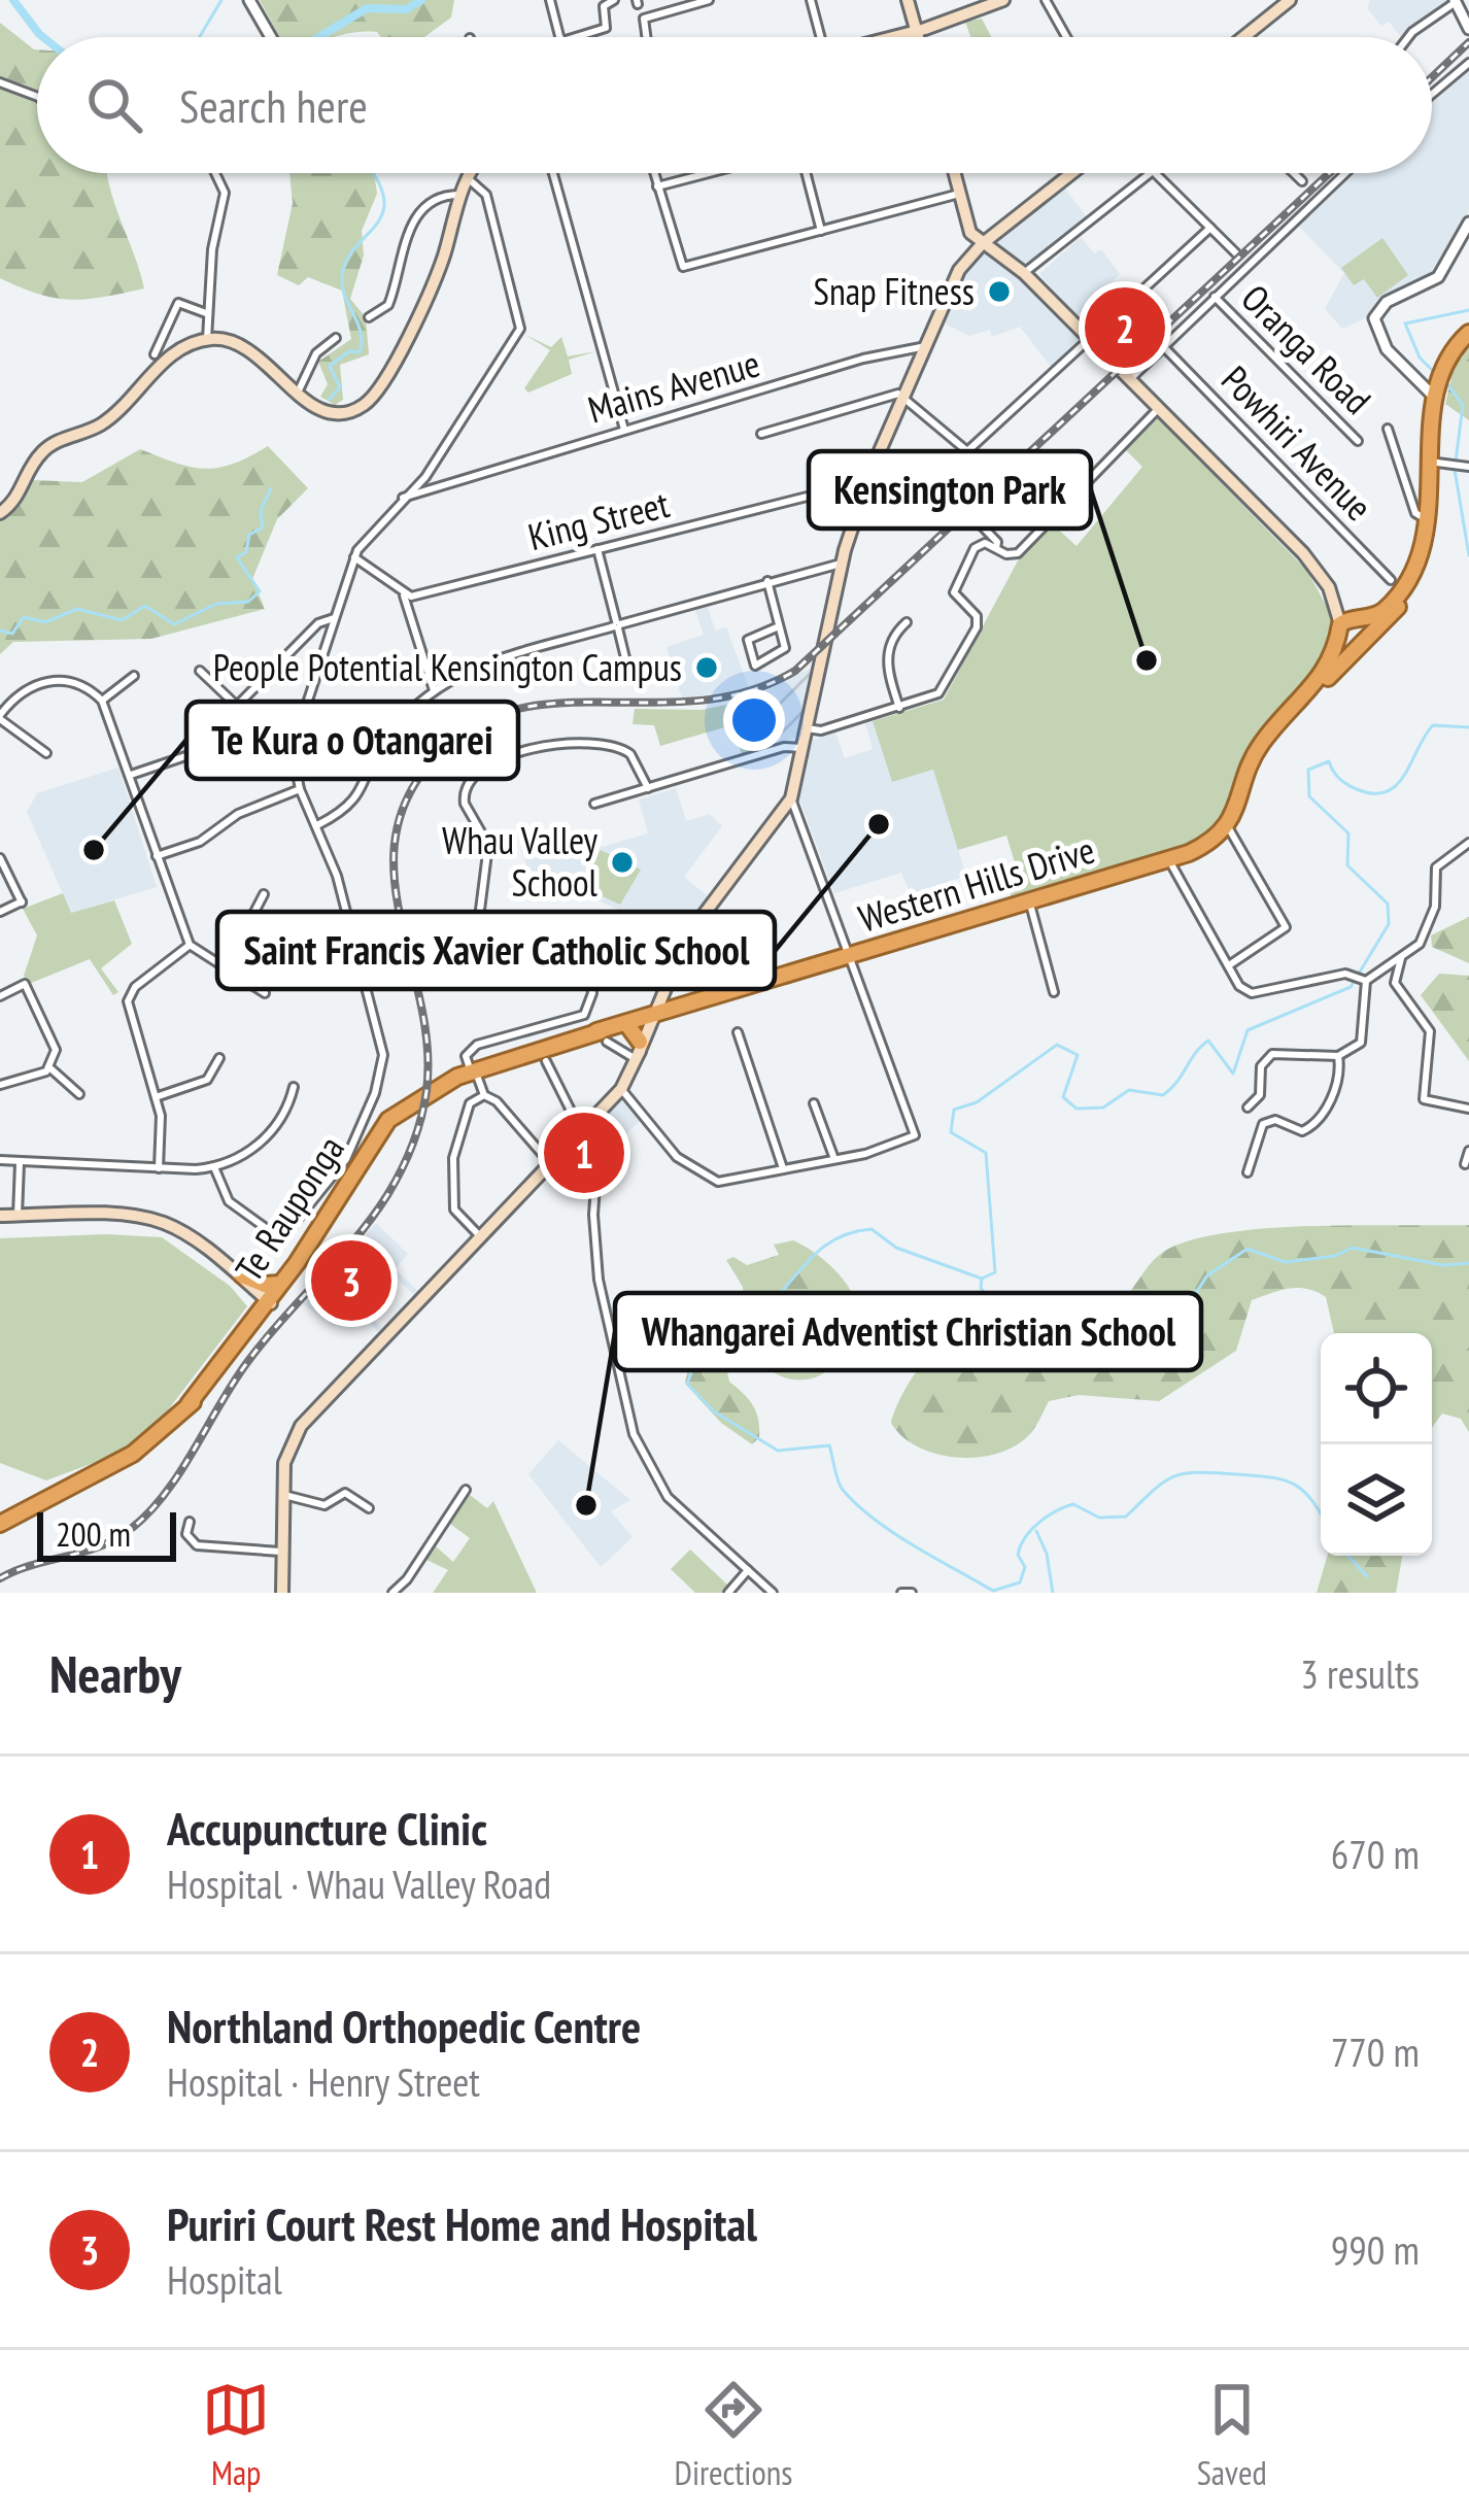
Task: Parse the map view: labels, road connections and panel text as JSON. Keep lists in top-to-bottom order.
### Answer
{
  "streets": {
    "highway": ["Western Hills Drive", "Te Rauponga"],
    "street": [
      "Oranga Road",
      "Mains Avenue",
      "Powhiri Avenue",
      "King Street"
    ]
  },
  "crossings": [
    ["Western Hills Drive", "Te Rauponga"]
  ],
  "places": [
    "Snap Fitness",
    "Kensington Park",
    "People Potential Kensington Campus",
    "Saint Francis Xavier Catholic School",
    "Te Kura o Otangarei",
    "Whau Valley School",
    "Whangarei Adventist Christian School"
  ],
  "scale_bar": "200 m",
  "page": {
    "search": "Search here",
    "pins": ["2", "1", "3"],
    "scale": "200 m",
    "heading": ["Nearby", "3 results"],
    "list": [
      {
        "mark": "1",
        "name": "Accupuncture Clinic",
        "note": "Hospital · Whau Valley Road",
        "value": "670 m"
      },
      {
        "mark": "2",
        "name": "Northland Orthopedic Centre",
        "note": "Hospital · Henry Street",
        "value": "770 m"
      },
      {
        "mark": "3",
        "name": "Puriri Court Rest Home and Hospital",
        "note": "Hospital",
        "value": "990 m"
      }
    ],
    "nav": ["Map", "Directions", "Saved"]
  }
}
